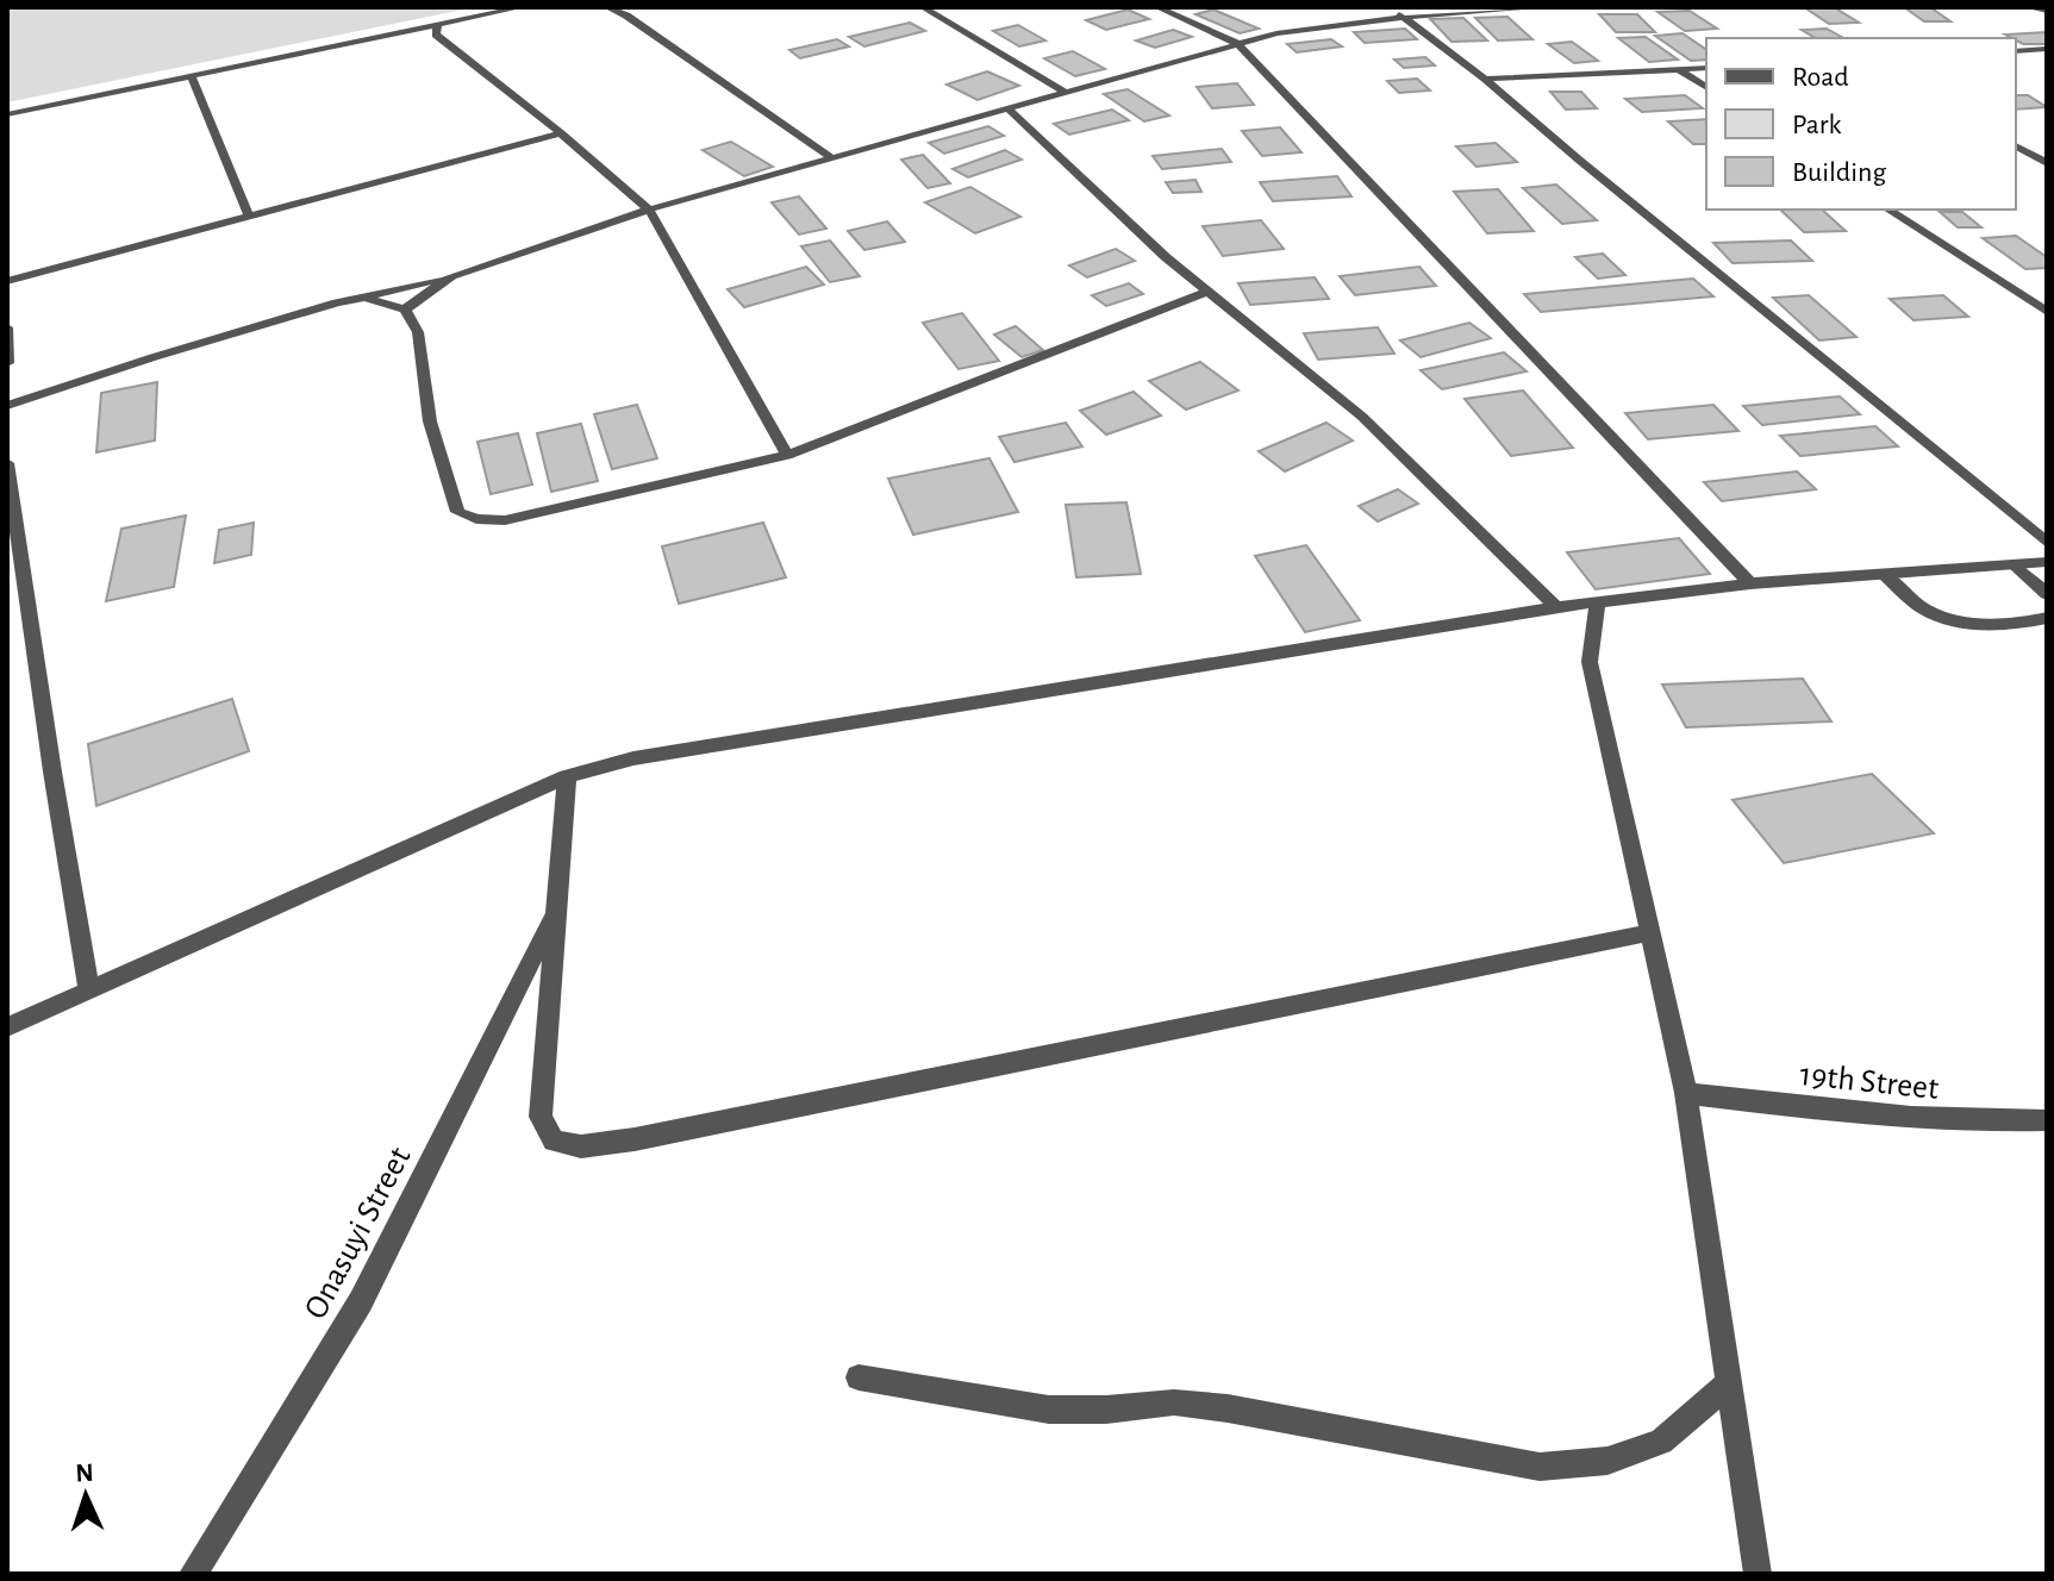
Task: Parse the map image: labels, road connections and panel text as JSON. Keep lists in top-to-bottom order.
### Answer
{
  "streets": {
    "street": ["19th Street", "Onasuyi Street"]
  },
  "legend": ["Road", "Park", "Building"],
  "north": "top"
}
